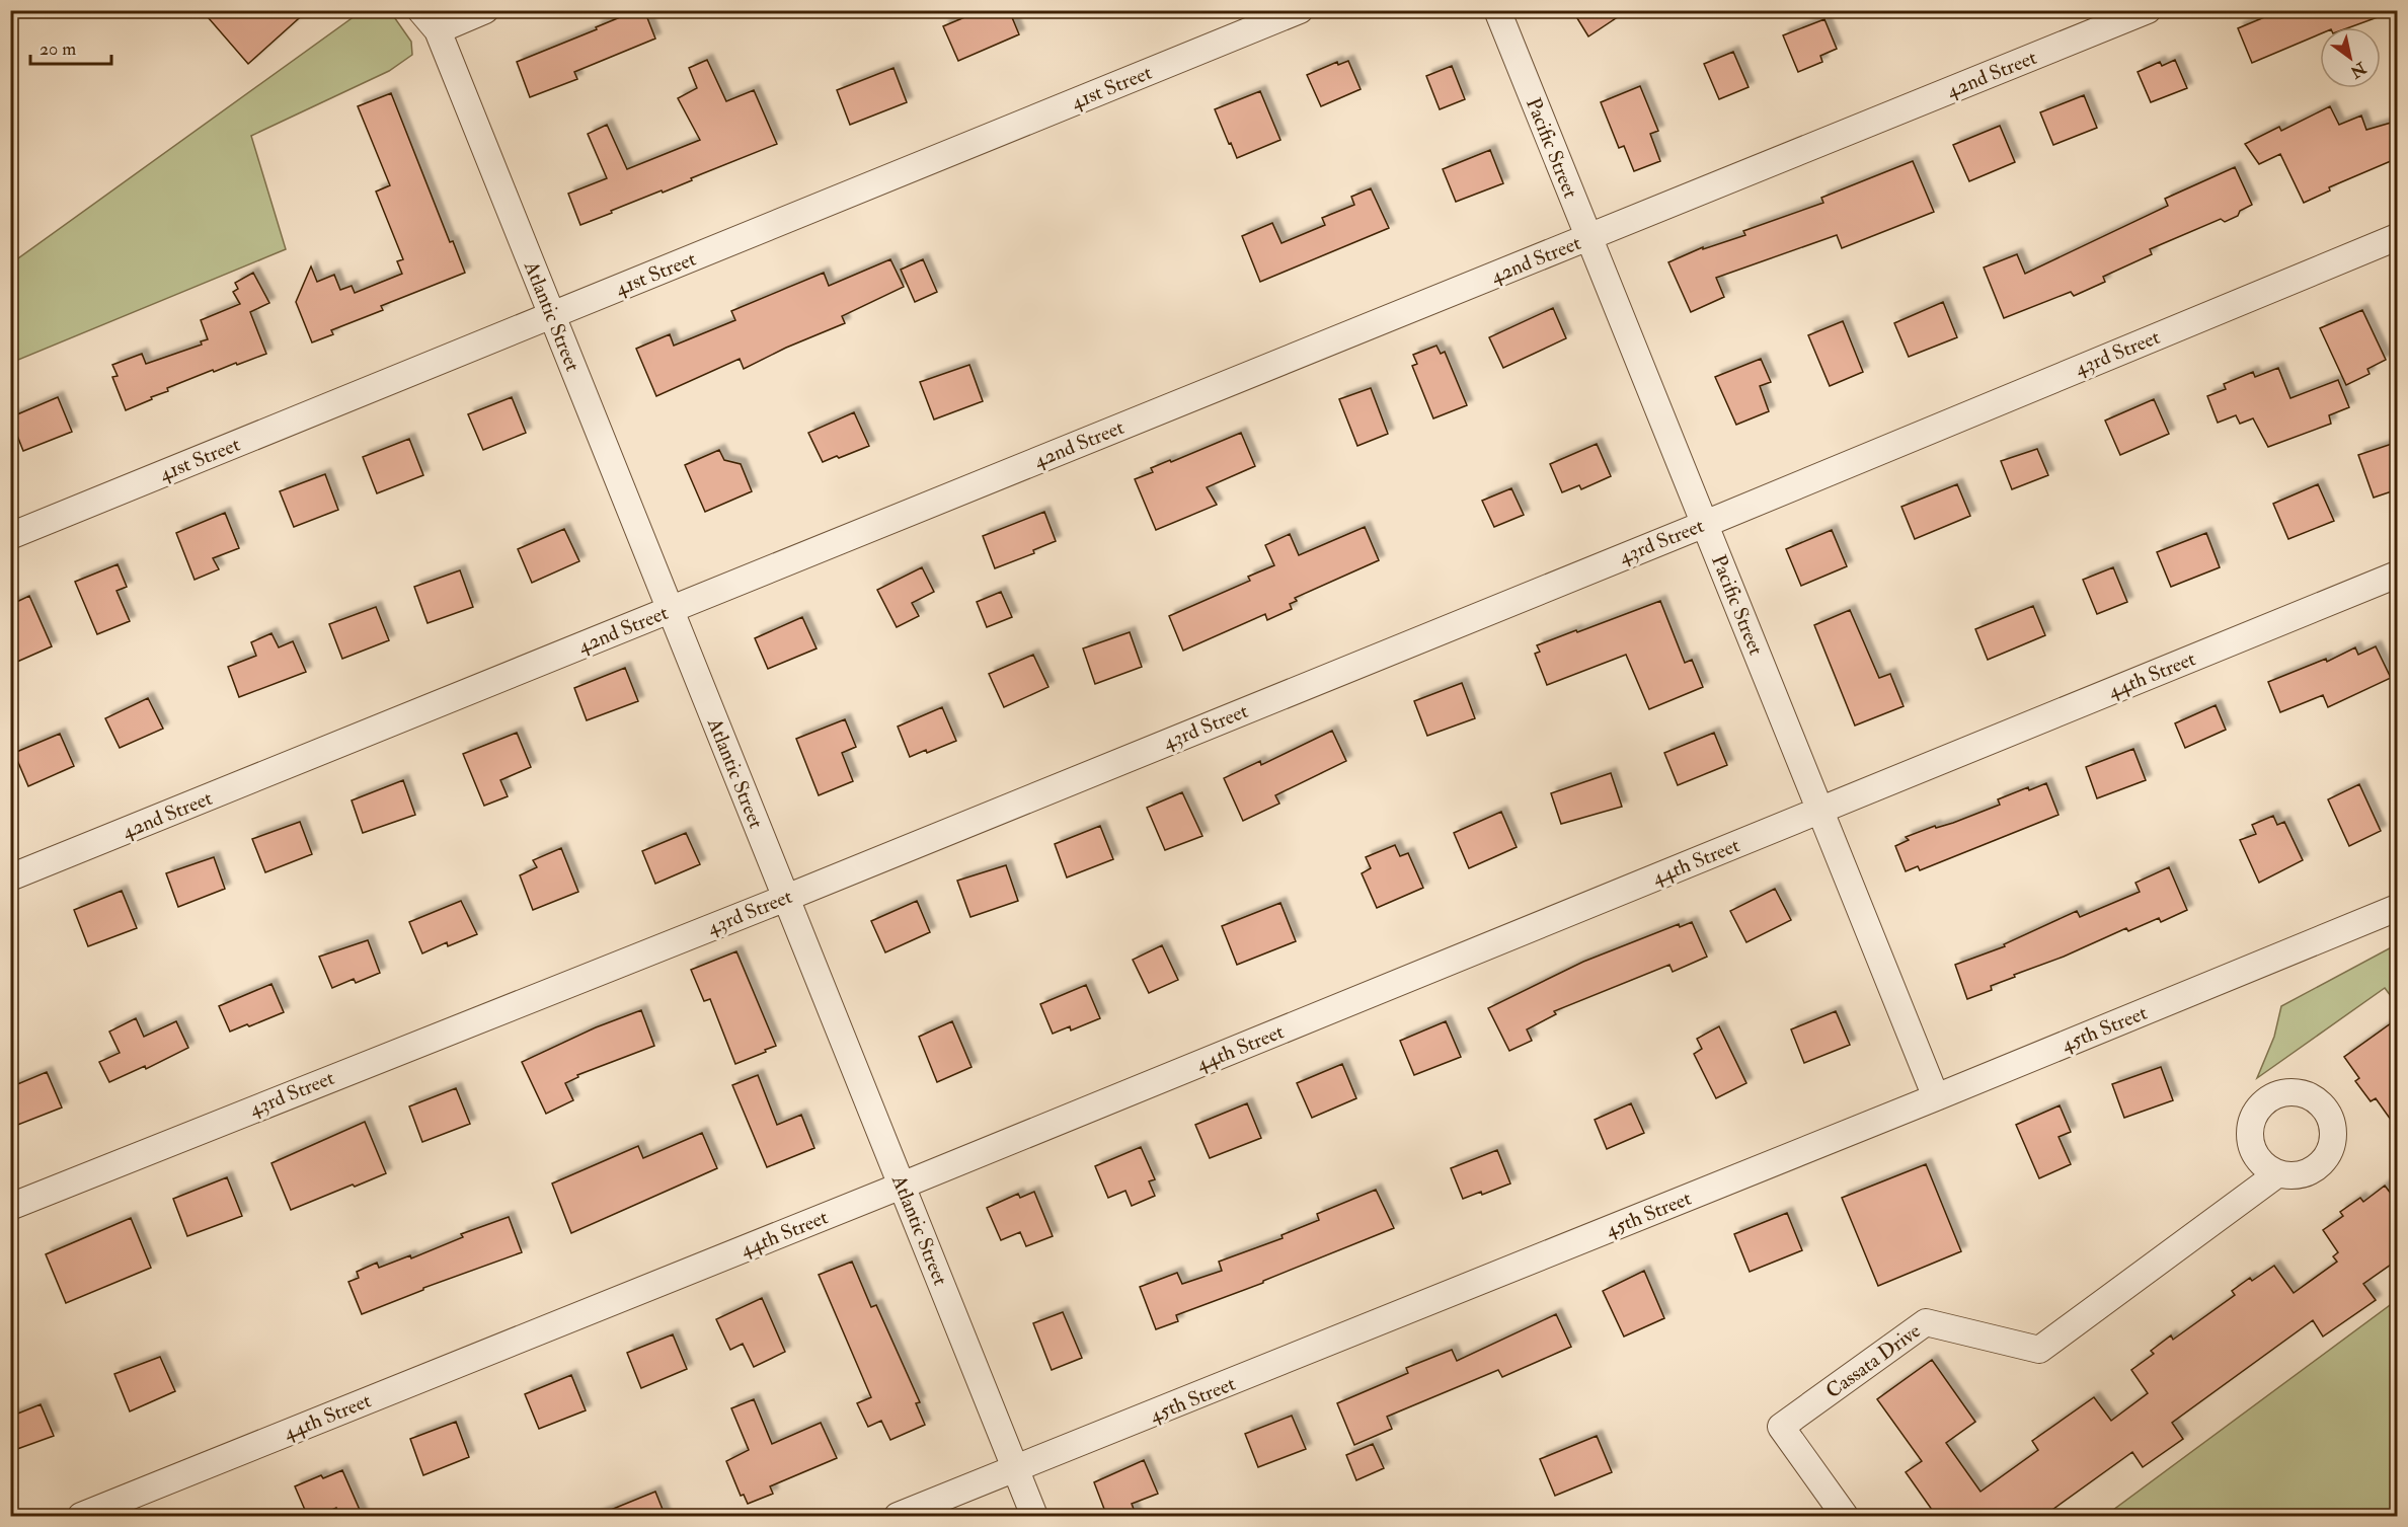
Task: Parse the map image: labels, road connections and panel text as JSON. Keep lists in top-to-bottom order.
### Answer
{
  "streets": {
    "street": [
      "42nd Street",
      "41st Street",
      "Pacific Street",
      "Atlantic Street",
      "43rd Street",
      "44th Street",
      "45th Street",
      "Cassata Drive"
    ]
  },
  "crossings": [
    ["42nd Street", "Pacific Street"],
    ["42nd Street", "Atlantic Street"],
    ["41st Street", "Atlantic Street"],
    ["Pacific Street", "43rd Street"],
    ["Pacific Street", "44th Street"],
    ["Pacific Street", "45th Street"],
    ["Atlantic Street", "43rd Street"],
    ["Atlantic Street", "44th Street"],
    ["Atlantic Street", "45th Street"]
  ],
  "scale_bar": "20 m",
  "north": "bottom right"
}
